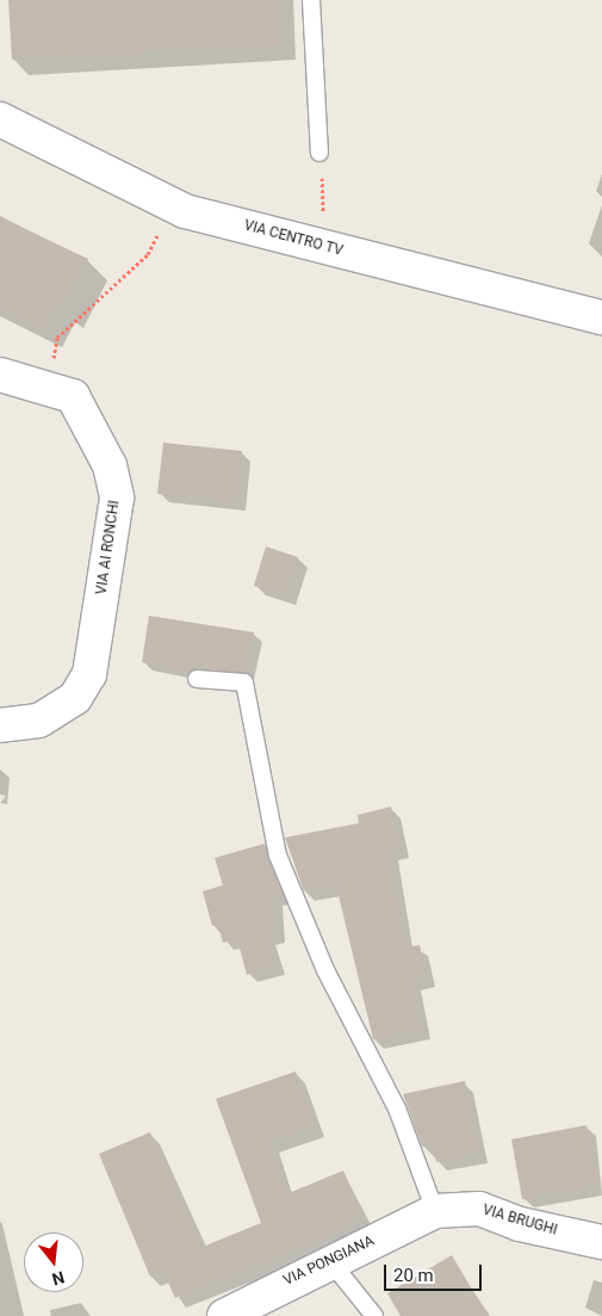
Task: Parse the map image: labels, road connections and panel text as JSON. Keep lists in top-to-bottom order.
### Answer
{
  "streets": {
    "street": [
      "VIA CENTRO TV",
      "VIA AI RONCHI",
      "VIA BRUGHI",
      "VIA PONGIANA"
    ]
  },
  "crossings": [
    ["VIA BRUGHI", "VIA PONGIANA"]
  ],
  "scale_bar": "20 m",
  "north": "bottom"
}
